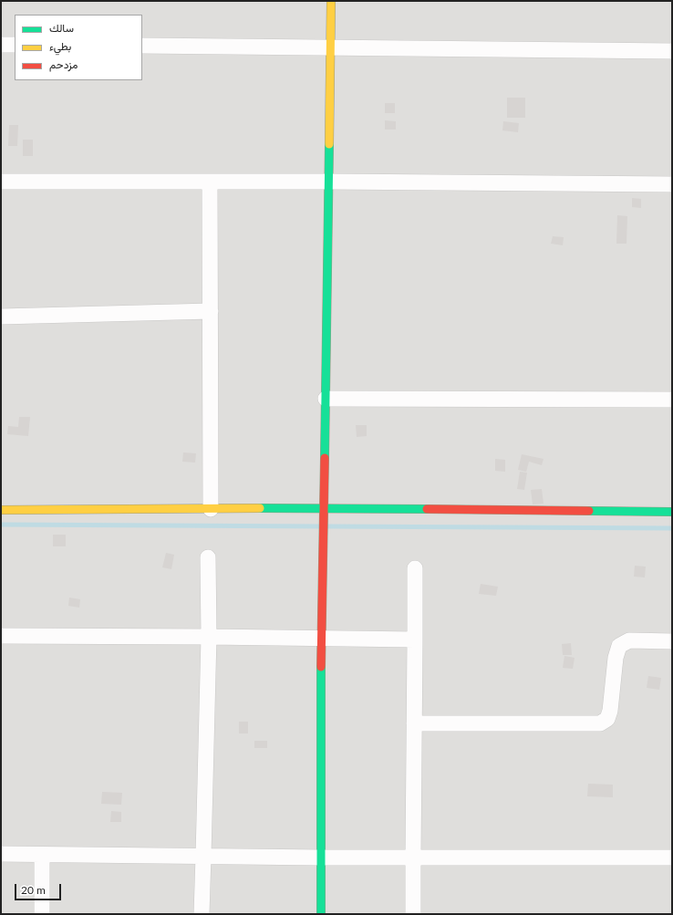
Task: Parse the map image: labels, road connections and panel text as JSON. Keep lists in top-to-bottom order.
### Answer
{
  "legend": ["سالك", "بطيء", "مزدحم"],
  "scale_bar": "20 m"
}
